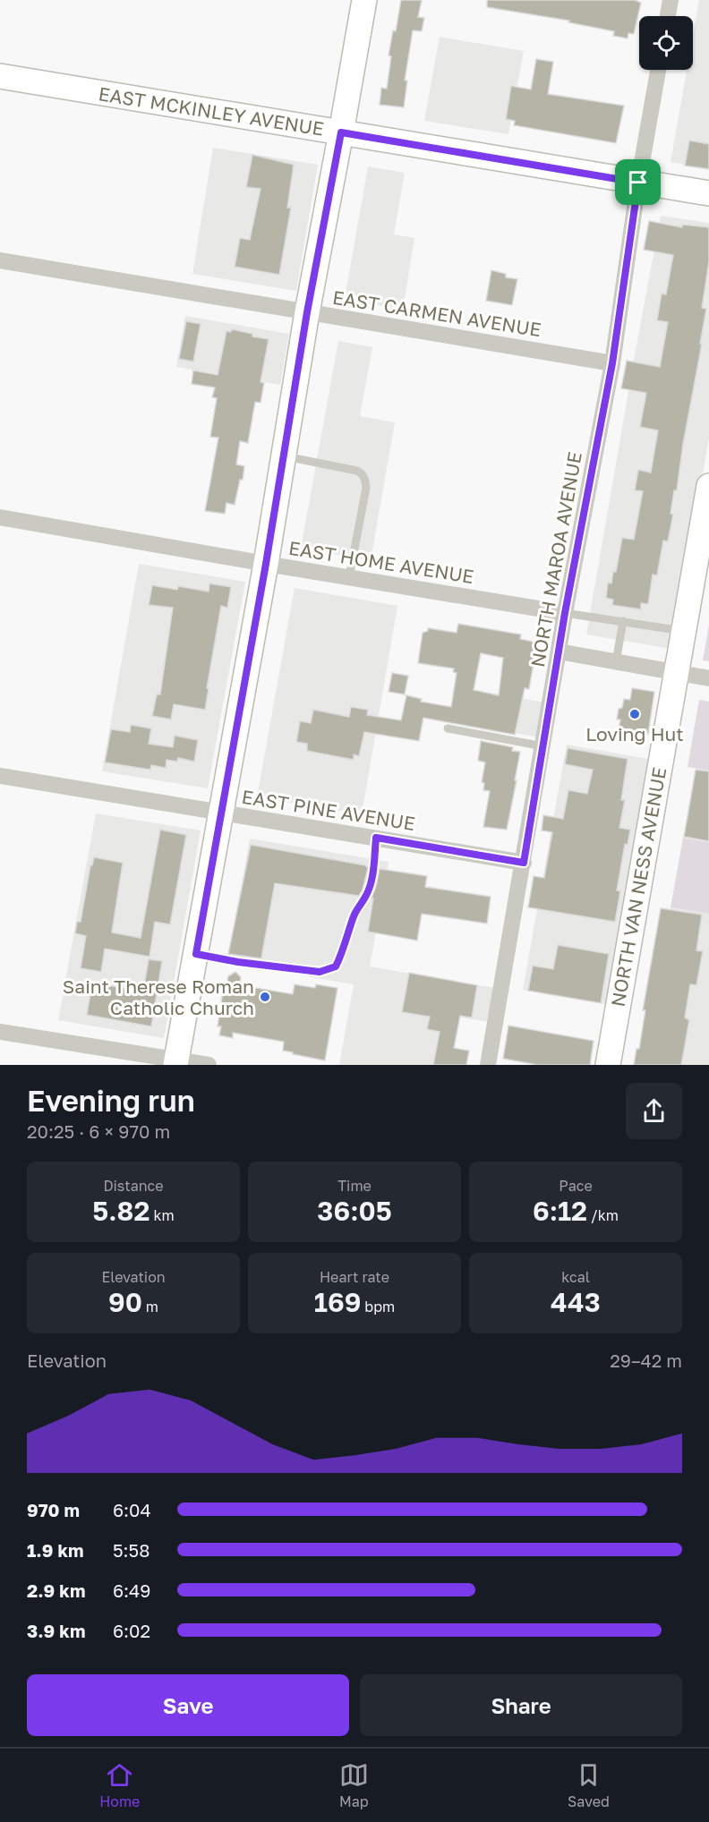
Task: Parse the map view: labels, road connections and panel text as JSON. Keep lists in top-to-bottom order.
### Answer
{
  "streets": {
    "main road": ["EAST MCKINLEY AVENUE", "NORTH VAN NESS AVENUE"],
    "street": [
      "EAST CARMEN AVENUE",
      "NORTH MAROA AVENUE",
      "EAST HOME AVENUE",
      "EAST PINE AVENUE"
    ]
  },
  "crossings": [
    ["EAST MCKINLEY AVENUE", "NORTH MAROA AVENUE"],
    ["EAST CARMEN AVENUE", "NORTH MAROA AVENUE"],
    ["NORTH MAROA AVENUE", "EAST HOME AVENUE"],
    ["NORTH MAROA AVENUE", "EAST PINE AVENUE"]
  ],
  "places": ["Loving Hut", "Saint Therese Roman Catholic Church"],
  "page": {
    "heading": ["Evening run", "20:25 · 6 × 970 m"],
    "stats": [
      ["Distance", "5.82 km"],
      ["Time", "36:05"],
      ["Pace", "6:12 /km"],
      ["Elevation", "90 m"],
      ["Heart rate", "169 bpm"],
      ["kcal", "443"]
    ],
    "chart": ["Elevation", "29–42 m"],
    "list": [
      {
        "name": "970 m",
        "note": "6:04"
      },
      {
        "name": "1.9 km",
        "note": "5:58"
      },
      {
        "name": "2.9 km",
        "note": "6:49"
      },
      {
        "name": "3.9 km",
        "note": "6:02"
      }
    ],
    "buttons": ["Save", "Share"],
    "tabs": ["Home", "Map", "Saved"]
  }
}
